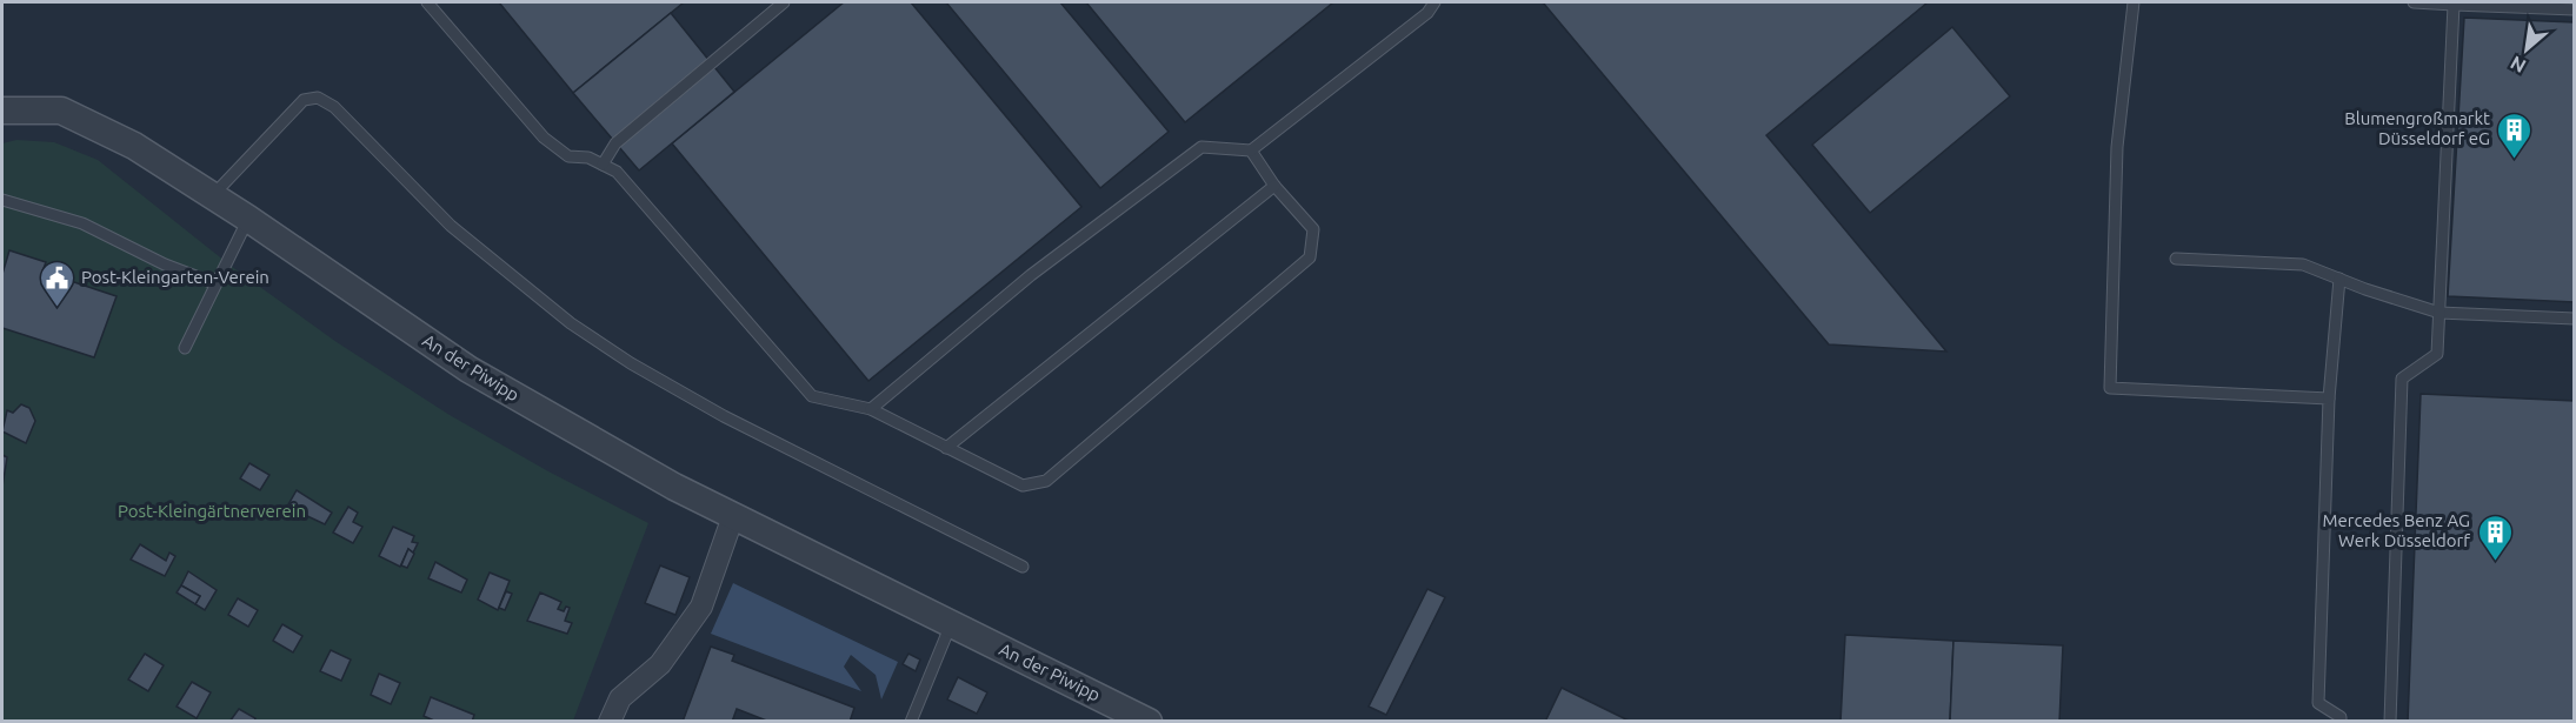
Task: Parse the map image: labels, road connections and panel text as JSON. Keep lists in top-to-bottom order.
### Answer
{
  "streets": {
    "street": ["An der Piwipp"]
  },
  "parks": ["Post-Kleingärtnerverein"],
  "places": {
    "building": ["Blumengroßmarkt Düsseldorf eG", "Mercedes Benz AG Werk Düsseldorf"],
    "public building": ["Post-Kleingarten-Verein"]
  },
  "north": "bottom left"
}
